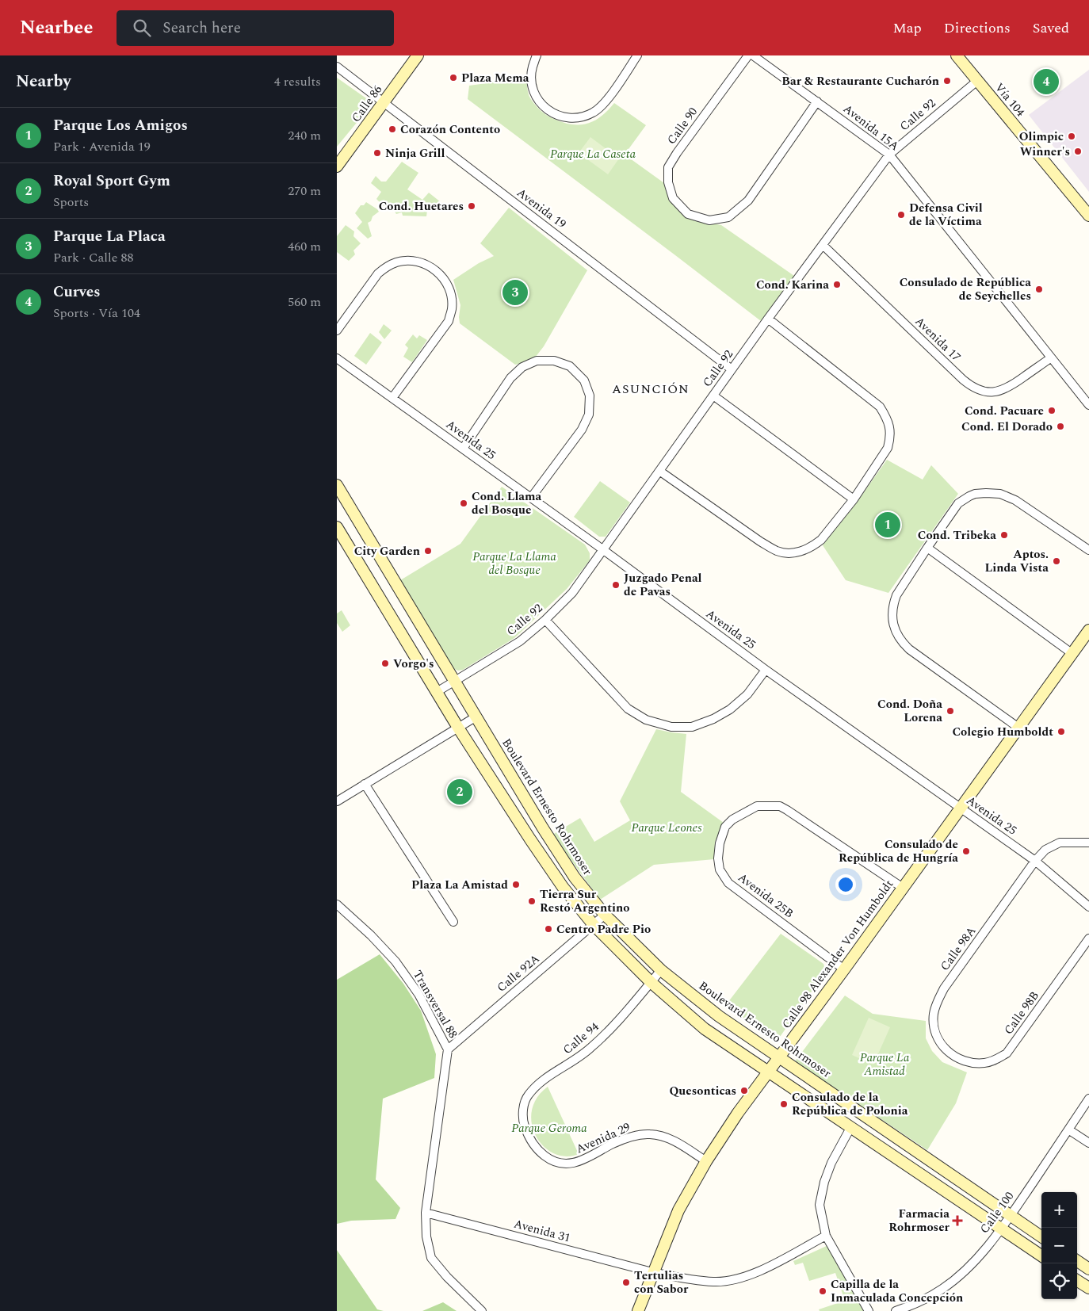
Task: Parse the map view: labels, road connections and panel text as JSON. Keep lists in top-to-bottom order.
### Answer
{
  "streets": {
    "main road": [
      "Vía 104",
      "Calle 86",
      "Boulevard Ernesto Rohrmoser",
      "Calle 98 Alexander Von Humboldt"
    ],
    "street": [
      "Calle 92",
      "Calle 90",
      "Avenida 15A",
      "Avenida 19",
      "Avenida 17",
      "Avenida 25",
      "Avenida 25B",
      "Calle 98A",
      "Calle 92A",
      "Transversal 88",
      "Calle 98B",
      "Calle 94",
      "Avenida 29",
      "Calle 100",
      "Avenida 31"
    ]
  },
  "crossings": [
    ["Vía 104", "Calle 92"],
    ["Calle 86", "Avenida 19"],
    ["Calle 92", "Avenida 15A"],
    ["Calle 92", "Avenida 19"],
    ["Calle 92", "Avenida 17"],
    ["Calle 92", "Avenida 25"],
    ["Calle 92", "Boulevard Ernesto Rohrmoser"],
    ["Calle 90", "Avenida 15A"],
    ["Avenida 15A", "Avenida 17"],
    ["Avenida 25", "Calle 98A"],
    ["Avenida 25", "Calle 98 Alexander Von Humboldt"],
    ["Boulevard Ernesto Rohrmoser", "Calle 98 Alexander Von Humboldt"],
    ["Boulevard Ernesto Rohrmoser", "Calle 92A"],
    ["Boulevard Ernesto Rohrmoser", "Calle 94"],
    ["Boulevard Ernesto Rohrmoser", "Calle 100"],
    ["Avenida 25B", "Calle 98 Alexander Von Humboldt"],
    ["Calle 98A", "Calle 98B"],
    ["Calle 98 Alexander Von Humboldt", "Avenida 29"],
    ["Calle 98 Alexander Von Humboldt", "Avenida 31"],
    ["Calle 92A", "Transversal 88"],
    ["Transversal 88", "Avenida 31"],
    ["Calle 94", "Avenida 29"]
  ],
  "districts": ["ASUNCIÓN"],
  "parks": [
    "Parque La Caseta",
    "Parque La Llama del Bosque",
    "Parque Leones",
    "Parque La Amistad",
    "Parque Geroma"
  ],
  "places": {
    "other": [
      "Plaza Mema",
      "Bar & Restaurante Cucharón",
      "Corazón Contento",
      "Olimpic",
      "Winner's",
      "Ninja Grill",
      "Cond. Huetares",
      "Defensa Civil de la Víctima",
      "Cond. Karina",
      "Consulado de República de Seychelles",
      "Cond. Pacuare",
      "Cond. El Dorado",
      "Cond. Llama del Bosque",
      "Cond. Tribeka",
      "City Garden",
      "Aptos. Linda Vista",
      "Juzgado Penal de Pavas",
      "Vorgo's",
      "Cond. Doña Lorena",
      "Colegio Humboldt",
      "Consulado de República de Hungría",
      "Plaza La Amistad",
      "Tierra Sur Restó Argentino",
      "Centro Padre Pio",
      "Quesonticas",
      "Consulado de la República de Polonia",
      "Tertulias con Sabor",
      "Capilla de la Inmaculada Concepción"
    ],
    "health": ["Farmacia Rohrmoser"]
  },
  "page": {
    "header": "Nearbee",
    "search": "Search here",
    "nav": ["Map", "Directions", "Saved"],
    "heading": ["Nearby", "4 results"],
    "pins": [
      "4",
      "3",
      "1",
      "2"
    ],
    "list": [
      {
        "mark": "1",
        "name": "Parque Los Amigos",
        "note": "Park · Avenida 19",
        "value": "240 m"
      },
      {
        "mark": "2",
        "name": "Royal Sport Gym",
        "note": "Sports",
        "value": "270 m"
      },
      {
        "mark": "3",
        "name": "Parque La Placa",
        "note": "Park · Calle 88",
        "value": "460 m"
      },
      {
        "mark": "4",
        "name": "Curves",
        "note": "Sports · Vía 104",
        "value": "560 m"
      }
    ],
    "map_buttons": ["+", "−"]
  }
}
